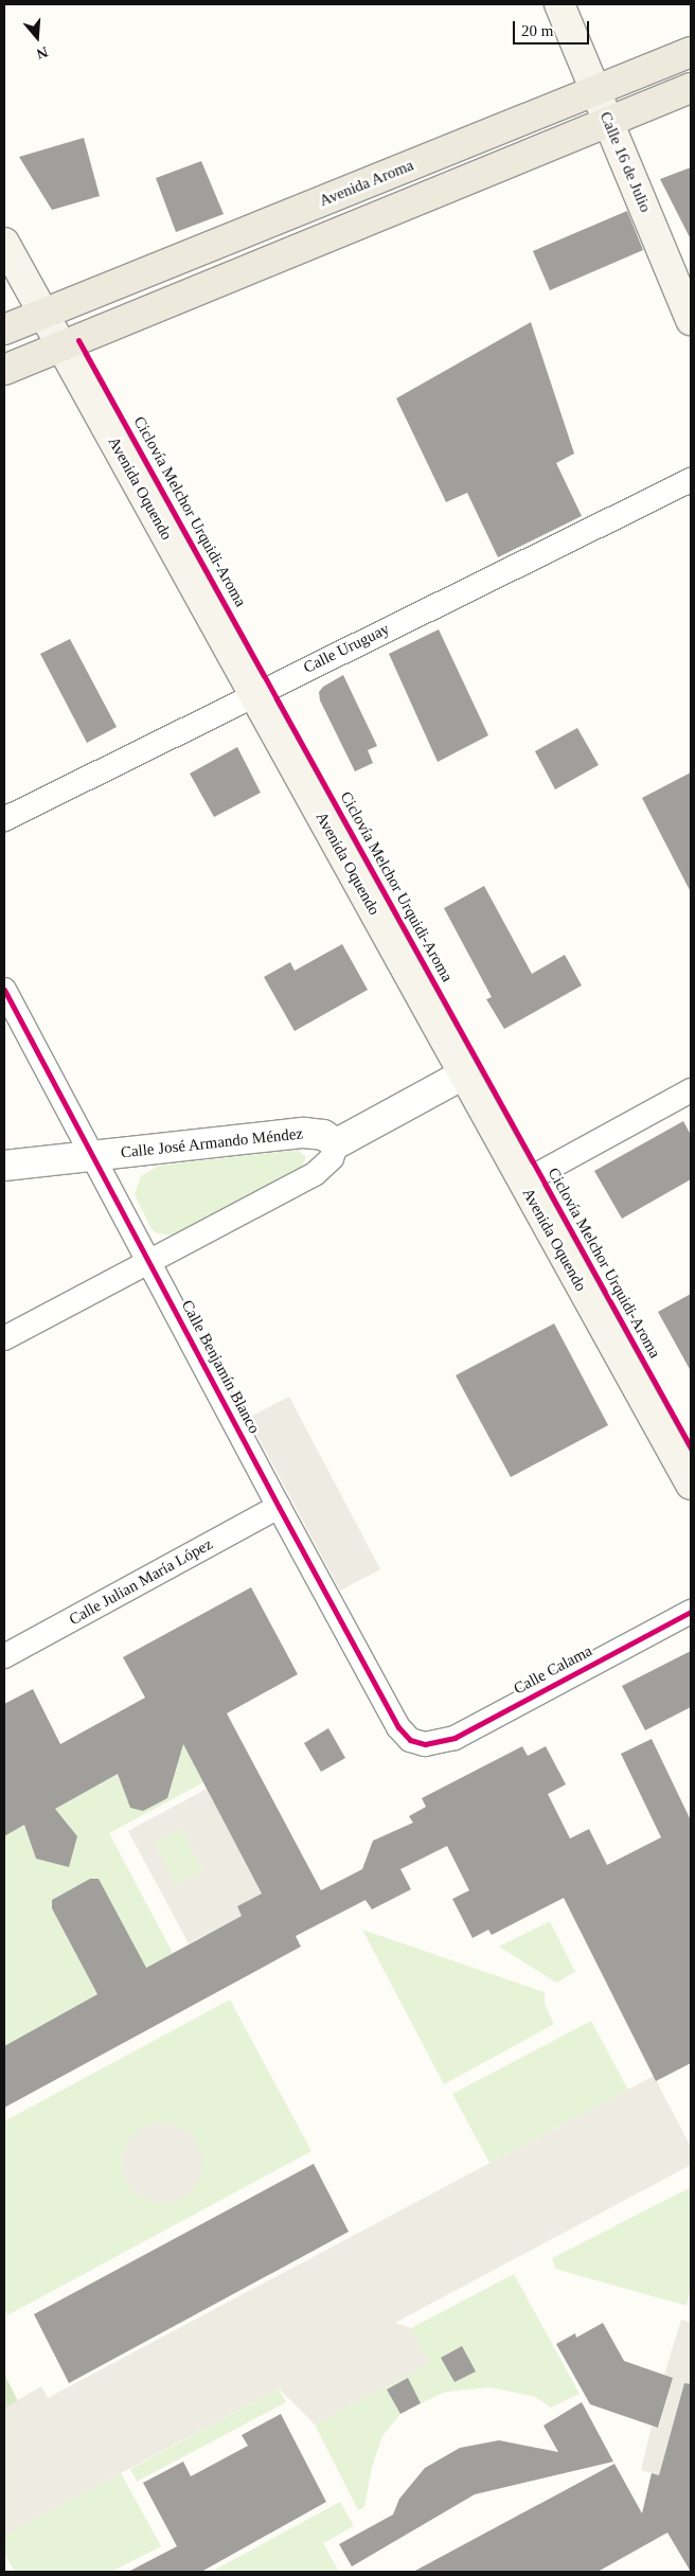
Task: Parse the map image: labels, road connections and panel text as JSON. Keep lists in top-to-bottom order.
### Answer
{
  "streets": {
    "main road": ["Calle 16 de Julio", "Avenida Aroma", "Avenida Oquendo"],
    "street": [
      "Calle Uruguay",
      "Calle José Armando Méndez",
      "Calle Benjamín Blanco",
      "Calle Julian María López",
      "Calle Calama"
    ],
    "cycle path": ["Ciclovía Melchor Urquidi-Aroma"]
  },
  "crossings": [
    ["Calle 16 de Julio", "Avenida Aroma"],
    ["Avenida Aroma", "Avenida Oquendo"],
    ["Avenida Oquendo", "Calle Uruguay"],
    ["Calle José Armando Méndez", "Calle Benjamín Blanco"],
    ["Calle Benjamín Blanco", "Calle Julian María López"],
    ["Calle Benjamín Blanco", "Calle Calama"]
  ],
  "scale_bar": "20 m",
  "north": "bottom"
}
